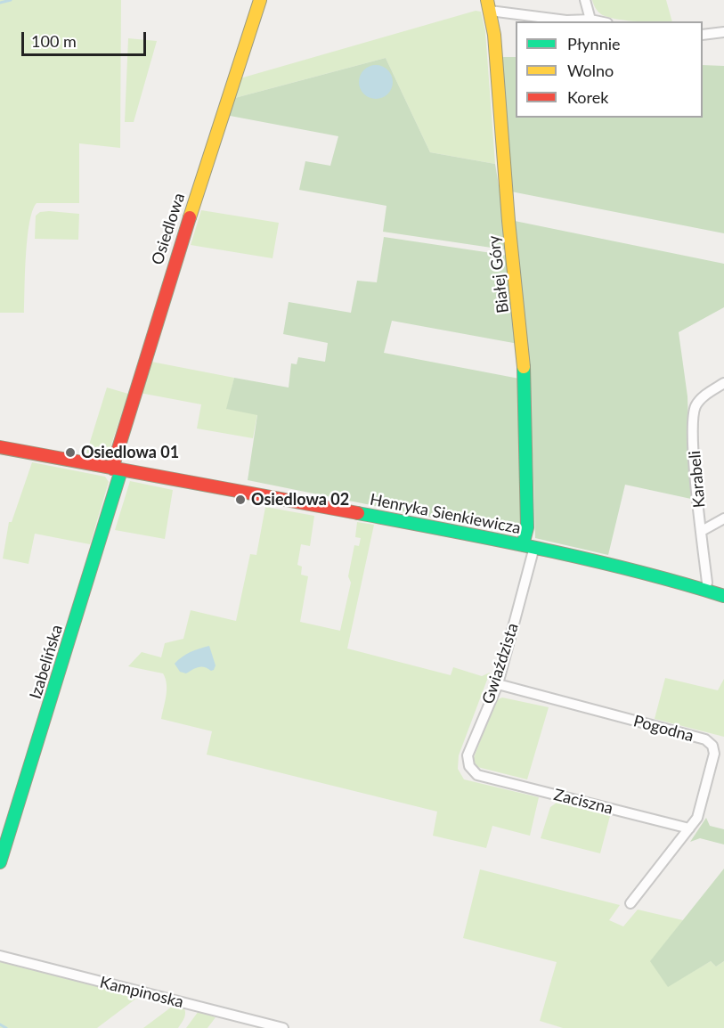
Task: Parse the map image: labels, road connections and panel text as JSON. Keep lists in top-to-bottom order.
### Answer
{
  "streets": {
    "street": [
      "Osiedlowa",
      "Białej Góry",
      "Karabeli",
      "Henryka Sienkiewicza",
      "Izabelińska",
      "Gwiaździsta",
      "Pogodna",
      "Zaciszna",
      "Kampinoska"
    ]
  },
  "crossings": [
    ["Osiedlowa", "Henryka Sienkiewicza"],
    ["Osiedlowa", "Izabelińska"],
    ["Białej Góry", "Henryka Sienkiewicza"],
    ["Białej Góry", "Gwiaździsta"],
    ["Karabeli", "Henryka Sienkiewicza"],
    ["Henryka Sienkiewicza", "Izabelińska"],
    ["Henryka Sienkiewicza", "Gwiaździsta"],
    ["Gwiaździsta", "Pogodna"],
    ["Gwiaździsta", "Zaciszna"],
    ["Pogodna", "Zaciszna"]
  ],
  "places": ["Osiedlowa 01", "Osiedlowa 02"],
  "legend": ["Płynnie", "Wolno", "Korek"],
  "scale_bar": "100 m"
}
